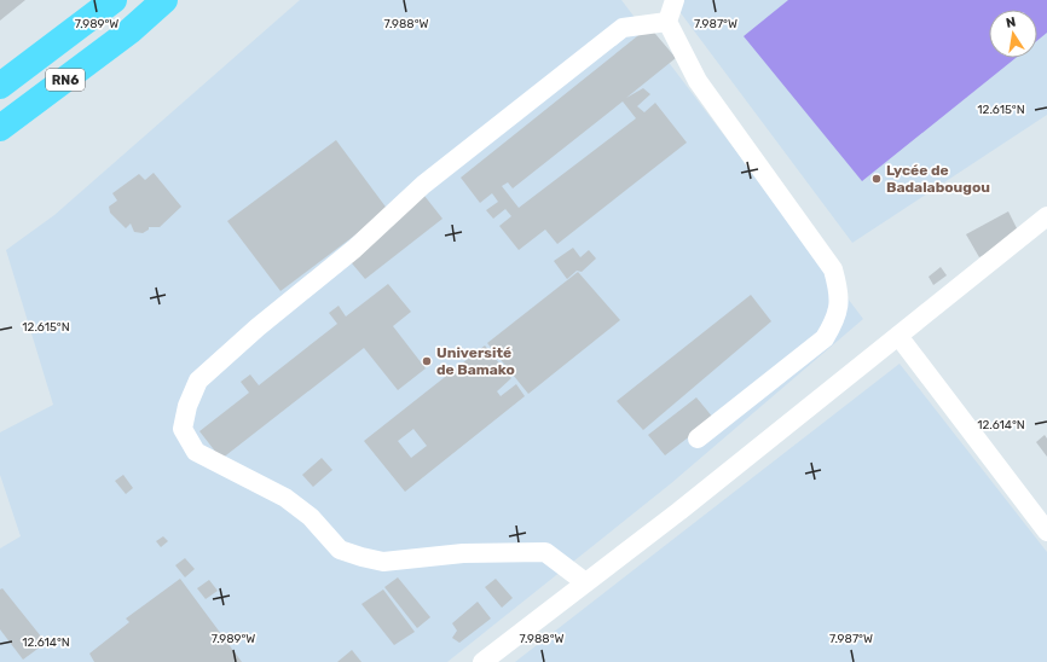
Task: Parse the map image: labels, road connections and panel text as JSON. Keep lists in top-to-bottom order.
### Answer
{
  "streets": {
    "highway": ["RN6"]
  },
  "places": ["Lycée de Badalabougou", "Université de Bamako"],
  "north": "top",
  "coordinates": [
    "7.989°W",
    "7.988°W",
    "7.987°W",
    "12.615°N",
    "12.614°N"
  ]
}
